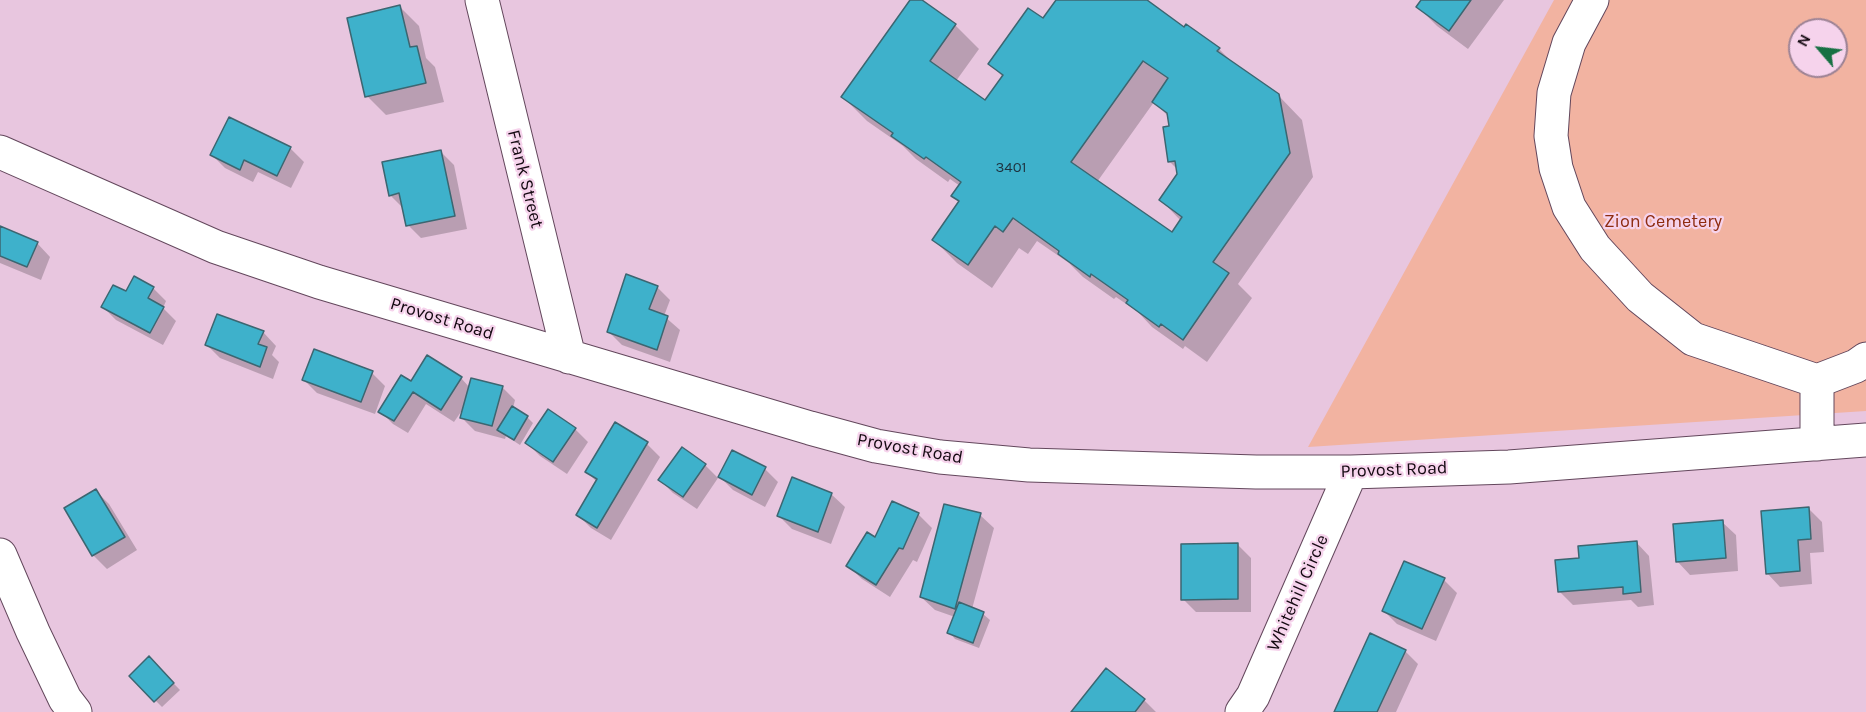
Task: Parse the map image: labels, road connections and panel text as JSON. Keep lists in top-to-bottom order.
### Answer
{
  "streets": {
    "street": ["Frank Street", "Provost Road", "Whitehill Circle"]
  },
  "crossings": [
    ["Frank Street", "Provost Road"],
    ["Provost Road", "Whitehill Circle"]
  ],
  "parks": ["Zion Cemetery"],
  "house_numbers": ["3401"],
  "north": "top left"
}
